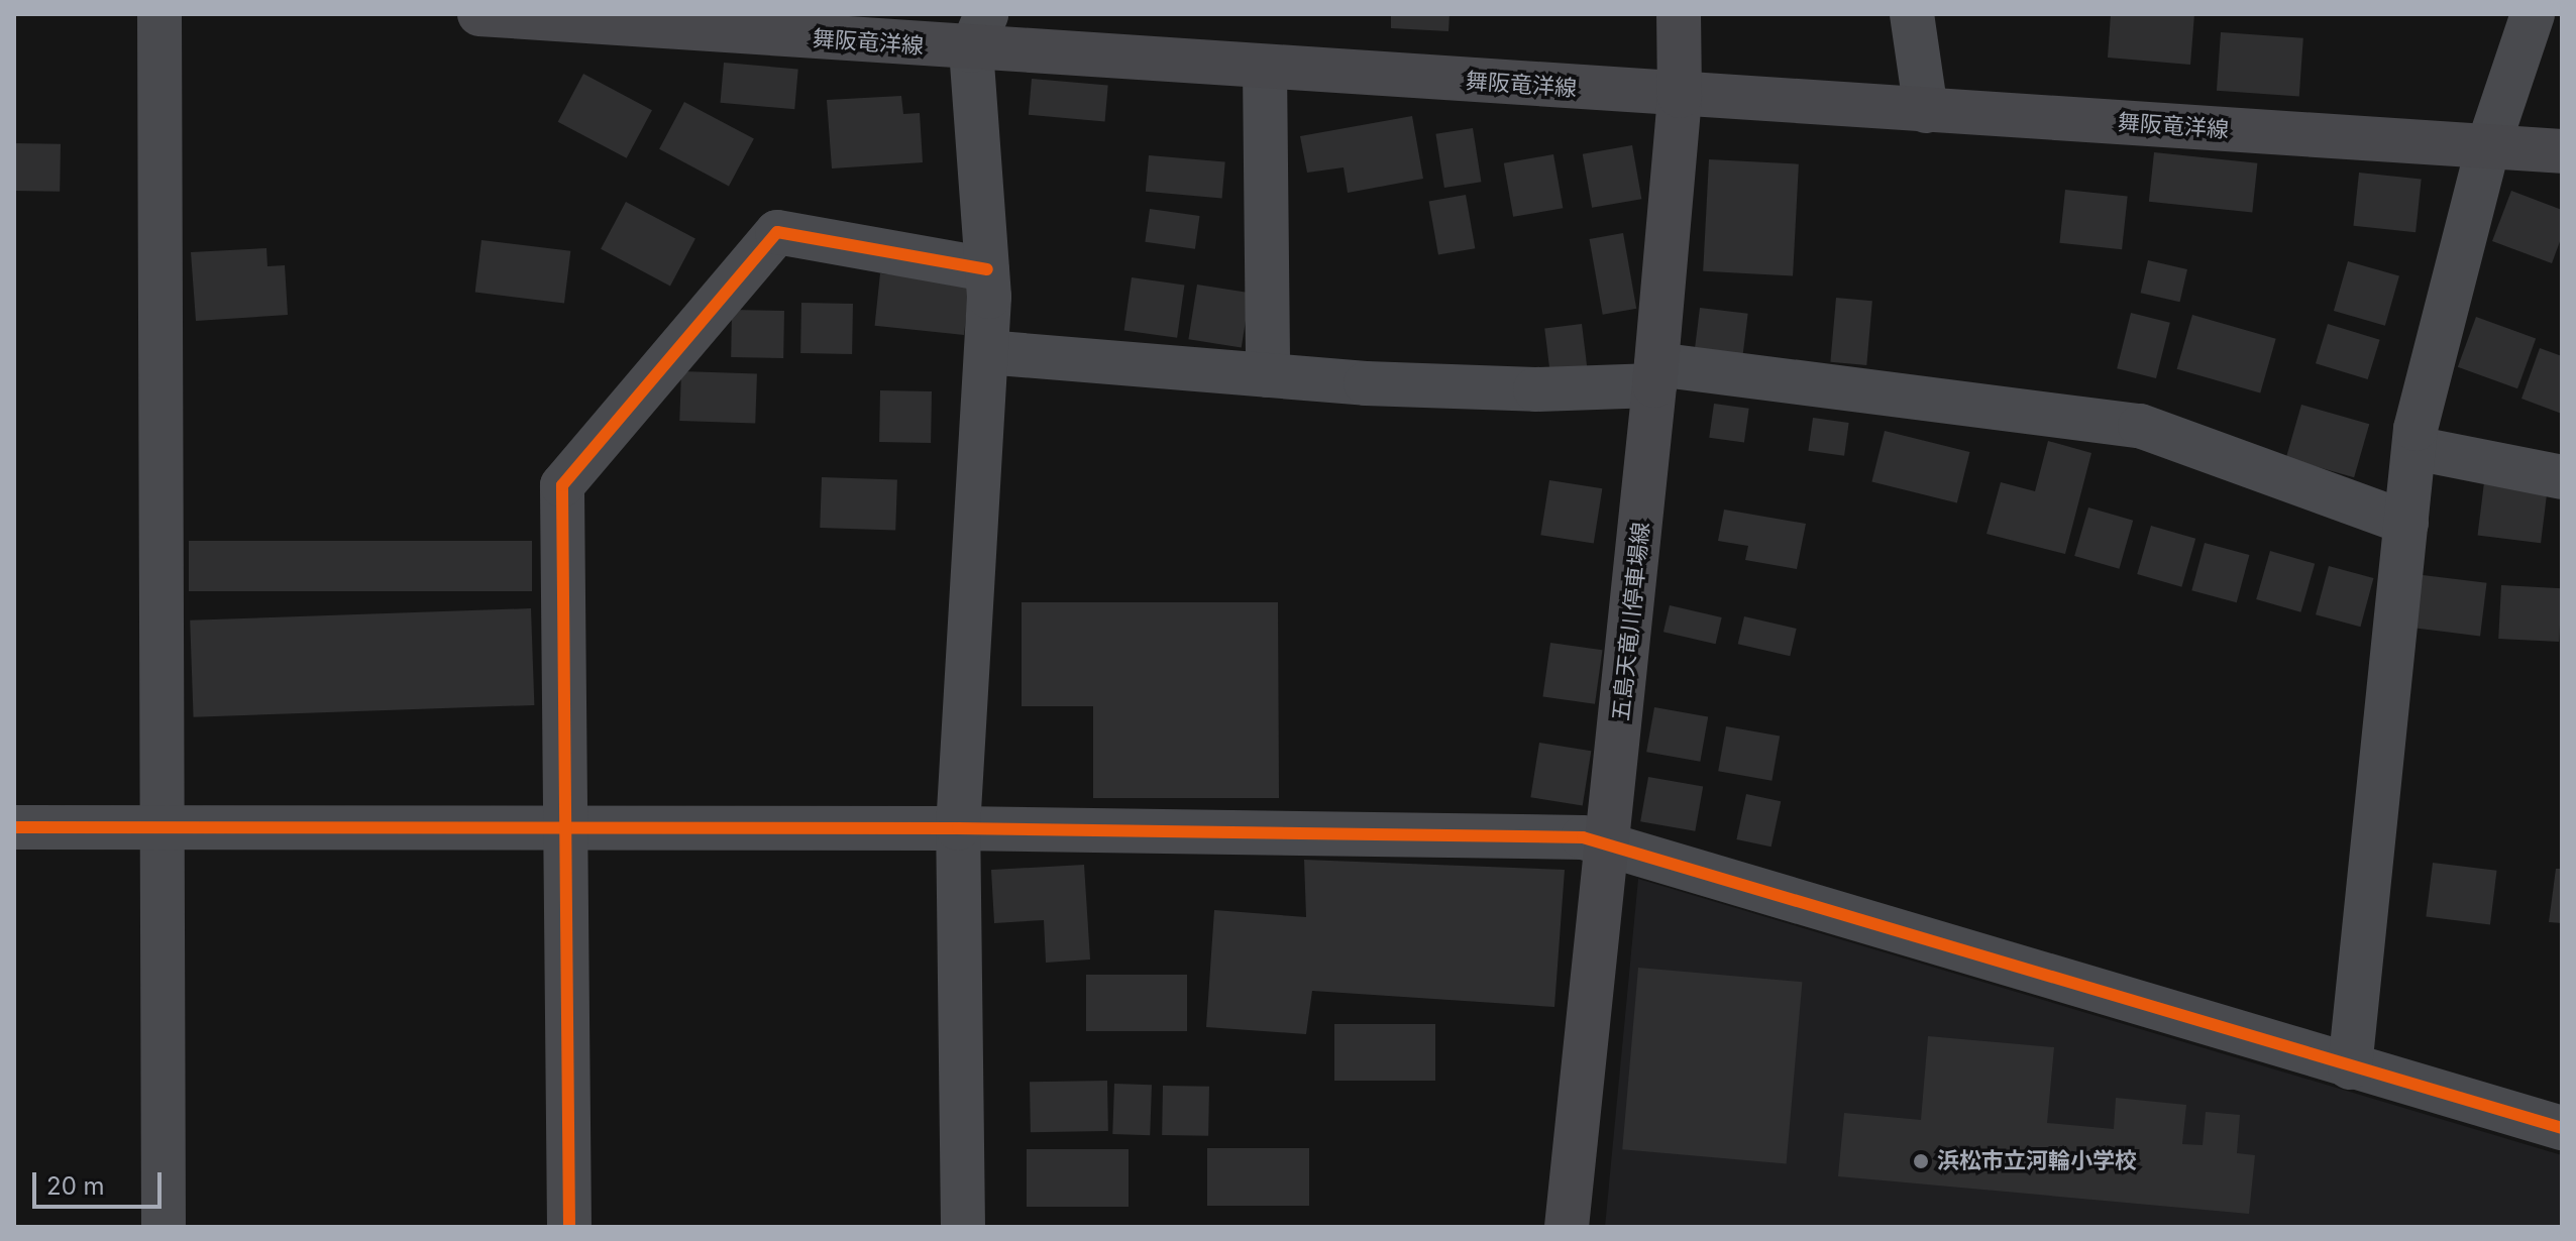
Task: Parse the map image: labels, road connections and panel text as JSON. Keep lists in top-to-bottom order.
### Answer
{
  "streets": {
    "main road": ["舞阪竜洋線", "五島天竜川停車場線"]
  },
  "crossings": [
    ["舞阪竜洋線", "五島天竜川停車場線"]
  ],
  "places": ["浜松市立河輪小学校"],
  "scale_bar": "20 m"
}
